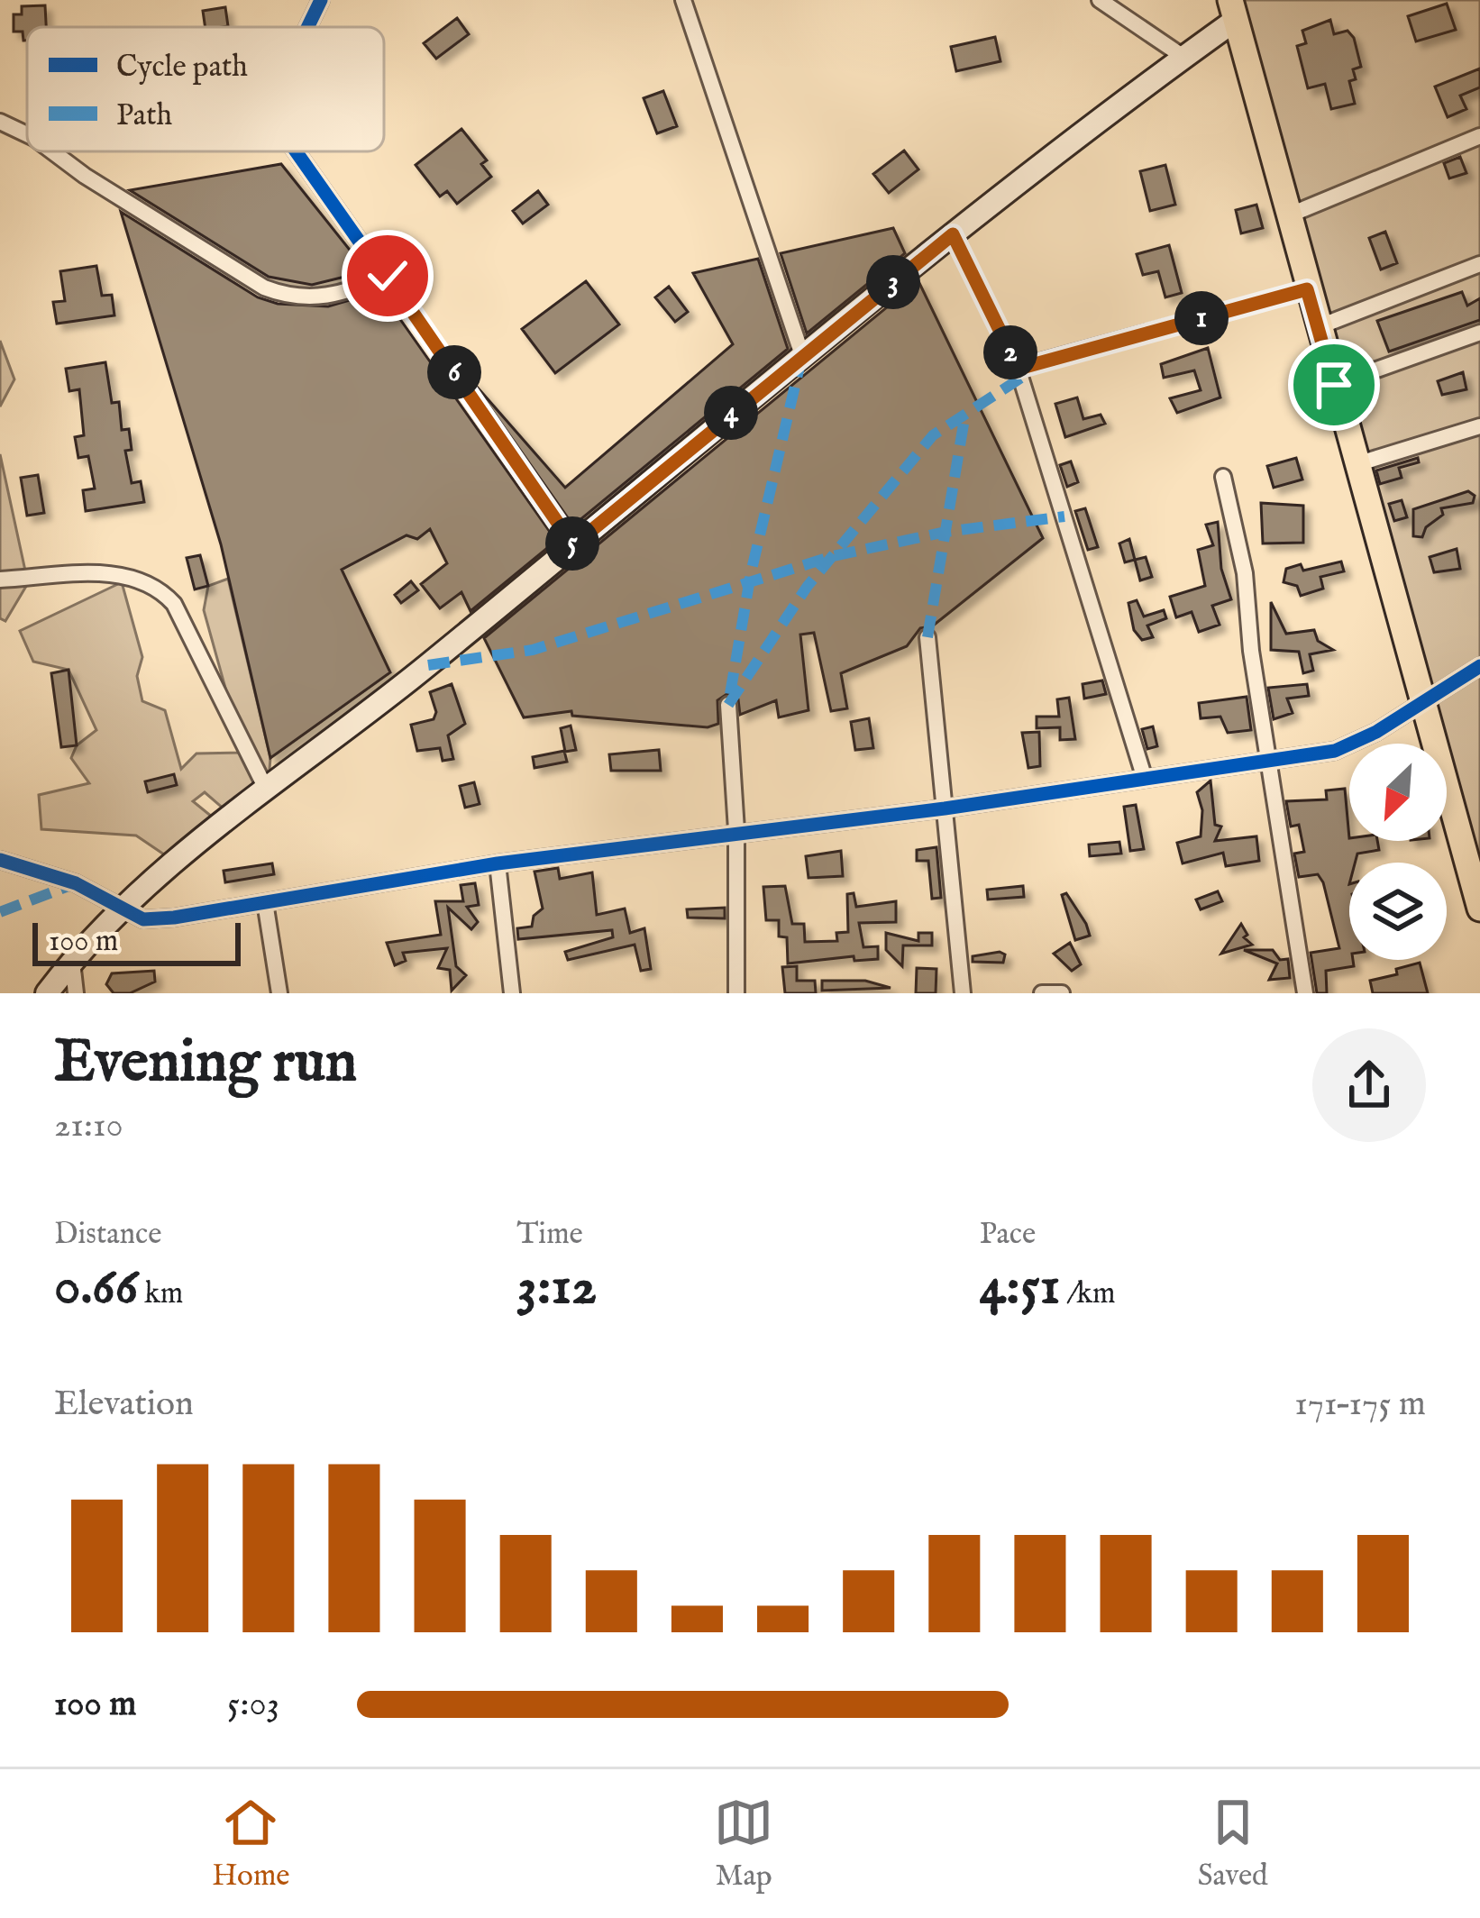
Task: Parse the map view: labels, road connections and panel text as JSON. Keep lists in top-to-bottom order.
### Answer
{
  "legend": ["Cycle path", "Path"],
  "scale_bar": "100 m",
  "north": "bottom left",
  "page": {
    "pins": [
      "3",
      "1",
      "2",
      "6",
      "4",
      "5"
    ],
    "scale": "100 m",
    "heading": ["Evening run", "21:10"],
    "stats": [
      ["Distance", "0.66 km"],
      ["Time", "3:12"],
      ["Pace", "4:51 /km"]
    ],
    "chart": ["Elevation", "171–175 m"],
    "list": [
      {
        "name": "100 m",
        "note": "5:03"
      }
    ],
    "tabs": ["Home", "Map", "Saved"]
  }
}
